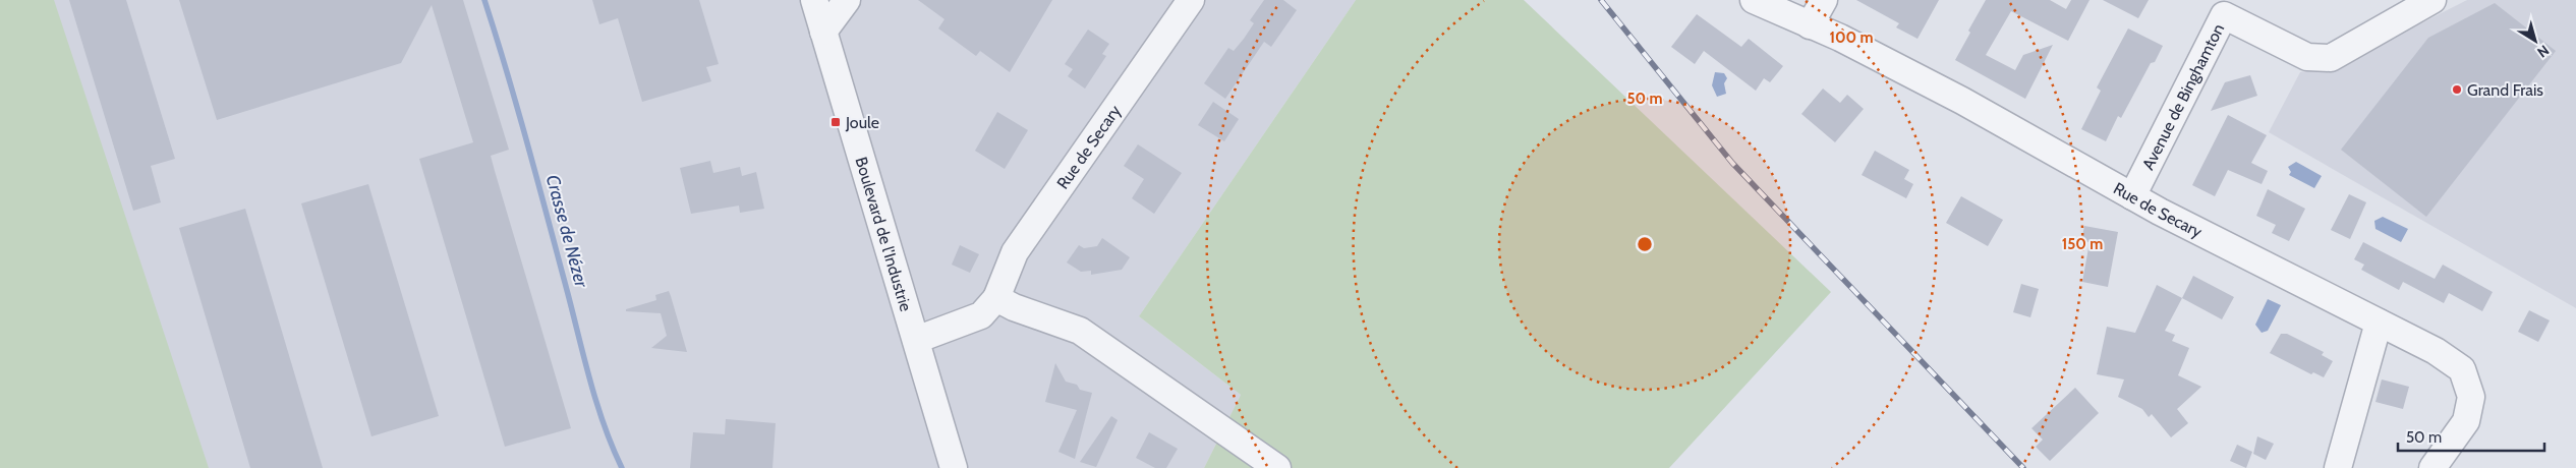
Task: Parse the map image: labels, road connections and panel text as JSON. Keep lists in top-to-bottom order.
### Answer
{
  "streets": {
    "street": ["Avenue de Binghamton", "Rue de Secary", "Boulevard de l'Industrie"]
  },
  "crossings": [
    ["Avenue de Binghamton", "Rue de Secary"],
    ["Rue de Secary", "Boulevard de l'Industrie"]
  ],
  "water": ["Crasse de Nézer"],
  "places": {
    "other": ["Grand Frais"],
    "transit": ["Joule"]
  },
  "scale_bar": "50 m",
  "north": "bottom right",
  "rings": ["100 m", "50 m", "150 m"]
}
